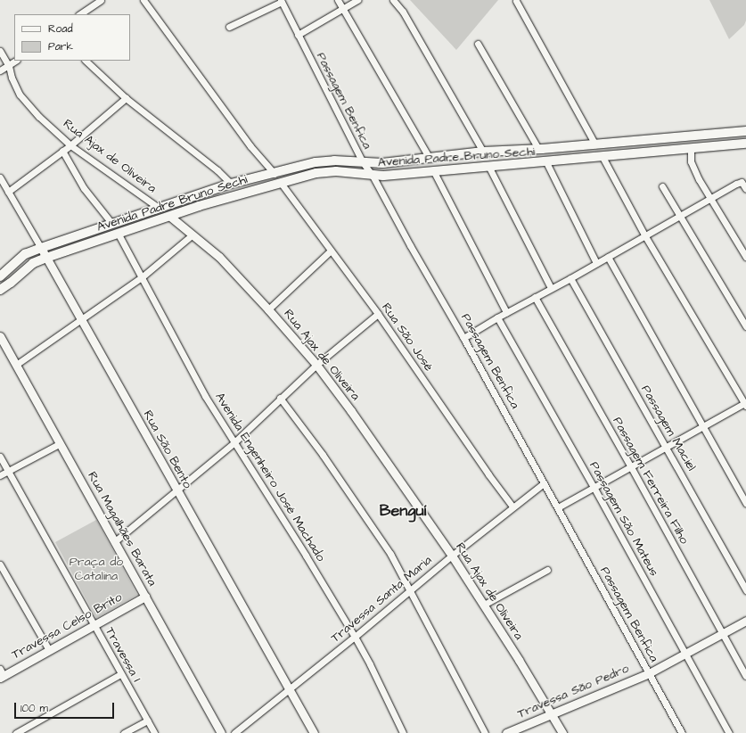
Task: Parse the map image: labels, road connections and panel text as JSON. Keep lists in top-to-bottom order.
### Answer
{
  "streets": {
    "main road": ["Rua Ajax de Oliveira", "Avenida Padre Bruno Sechi"],
    "street": [
      "Passagem Benfica",
      "Rua São José",
      "Passagem Maciel",
      "Rua São Bento",
      "Avenida Engenheiro José Machado",
      "Passagem Ferreira Filho",
      "Passagem São Mateus",
      "Rua Magalhães Barata",
      "Travessa Santa Maria",
      "Travessa Celso Brito",
      "Travessa 1",
      "Travessa São Pedro"
    ]
  },
  "crossings": [
    ["Passagem Benfica", "Avenida Padre Bruno Sechi"],
    ["Passagem Benfica", "Travessa Santa Maria"],
    ["Passagem Benfica", "Travessa São Pedro"],
    ["Rua Ajax de Oliveira", "Avenida Padre Bruno Sechi"],
    ["Rua Ajax de Oliveira", "Travessa Santa Maria"],
    ["Rua Ajax de Oliveira", "Travessa São Pedro"],
    ["Avenida Padre Bruno Sechi", "Rua São José"],
    ["Avenida Padre Bruno Sechi", "Rua São Bento"],
    ["Avenida Padre Bruno Sechi", "Avenida Engenheiro José Machado"],
    ["Rua São José", "Travessa Santa Maria"],
    ["Rua São Bento", "Travessa Santa Maria"],
    ["Avenida Engenheiro José Machado", "Travessa Santa Maria"],
    ["Passagem Ferreira Filho", "Travessa São Pedro"],
    ["Passagem São Mateus", "Travessa São Pedro"],
    ["Rua Magalhães Barata", "Travessa Celso Brito"],
    ["Travessa Celso Brito", "Travessa 1"]
  ],
  "districts": ["Benguí"],
  "parks": ["Praça do Catalina"],
  "legend": ["Road", "Park"],
  "scale_bar": "100 m"
}
